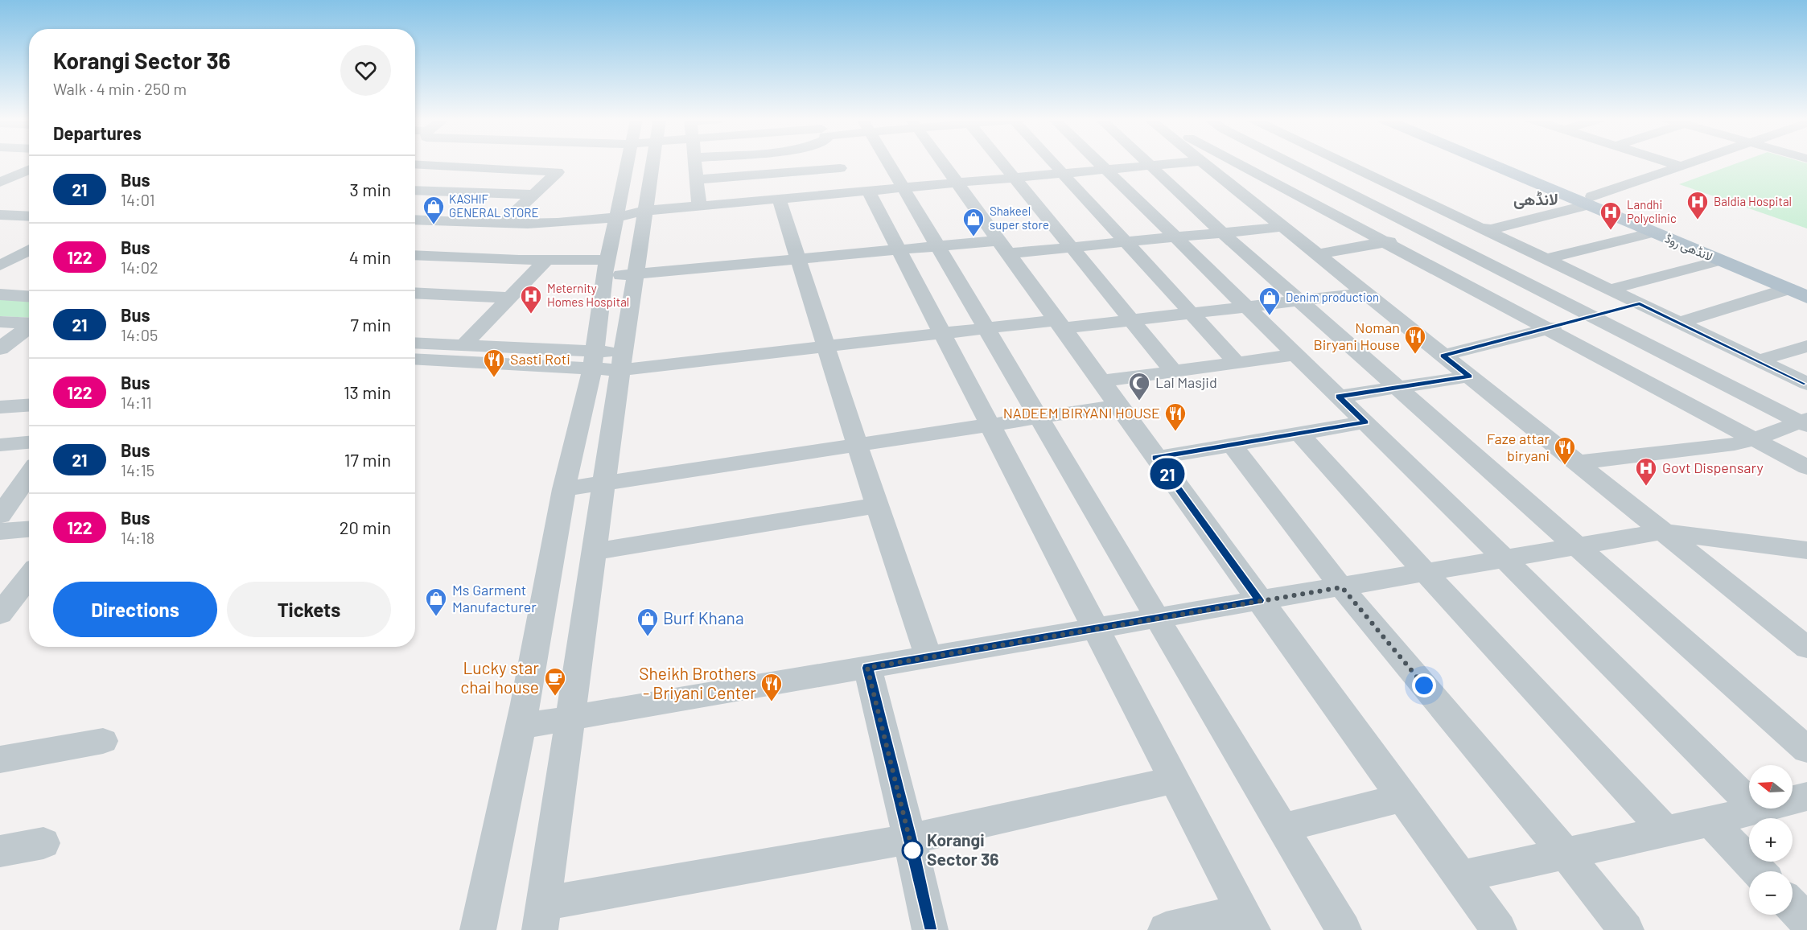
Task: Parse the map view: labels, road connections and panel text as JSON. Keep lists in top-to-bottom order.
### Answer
{
  "streets": {
    "main road": ["لانڈھی روڈ"]
  },
  "districts": ["لانڈھی"],
  "places": {
    "hospital": [
      "Baldia Hospital",
      "Landhi Polyclinic",
      "Meternity Homes Hospital",
      "Govt Dispensary"
    ],
    "shop": [
      "KASHIF GENERAL STORE",
      "Shakeel super store",
      "Denim production",
      "Ms Garment Manufacturer",
      "Burf Khana"
    ],
    "restaurant": [
      "Noman Biryani House",
      "Sasti Roti",
      "NADEEM BIRYANI HOUSE",
      "Faze attar biryani",
      "Sheikh Brothers - Briyani Center"
    ],
    "mosque": ["Lal Masjid"],
    "cafe": ["Lucky star chai house"],
    "other": ["Korangi Sector 36"]
  },
  "lines": ["bus line 21"],
  "north": "left",
  "page": {
    "on_map": "21",
    "heading": [
      ["Korangi Sector 36", "Walk · 4 min · 250 m"],
      "Departures"
    ],
    "list": [
      {
        "mark": "21",
        "name": "Bus",
        "note": "14:01",
        "value": "3 min"
      },
      {
        "mark": "122",
        "name": "Bus",
        "note": "14:02",
        "value": "4 min"
      },
      {
        "mark": "21",
        "name": "Bus",
        "note": "14:05",
        "value": "7 min"
      },
      {
        "mark": "122",
        "name": "Bus",
        "note": "14:11",
        "value": "13 min"
      },
      {
        "mark": "21",
        "name": "Bus",
        "note": "14:15",
        "value": "17 min"
      },
      {
        "mark": "122",
        "name": "Bus",
        "note": "14:18",
        "value": "20 min"
      }
    ],
    "buttons": ["Directions", "Tickets"],
    "map_buttons": ["+", "−"]
  }
}
